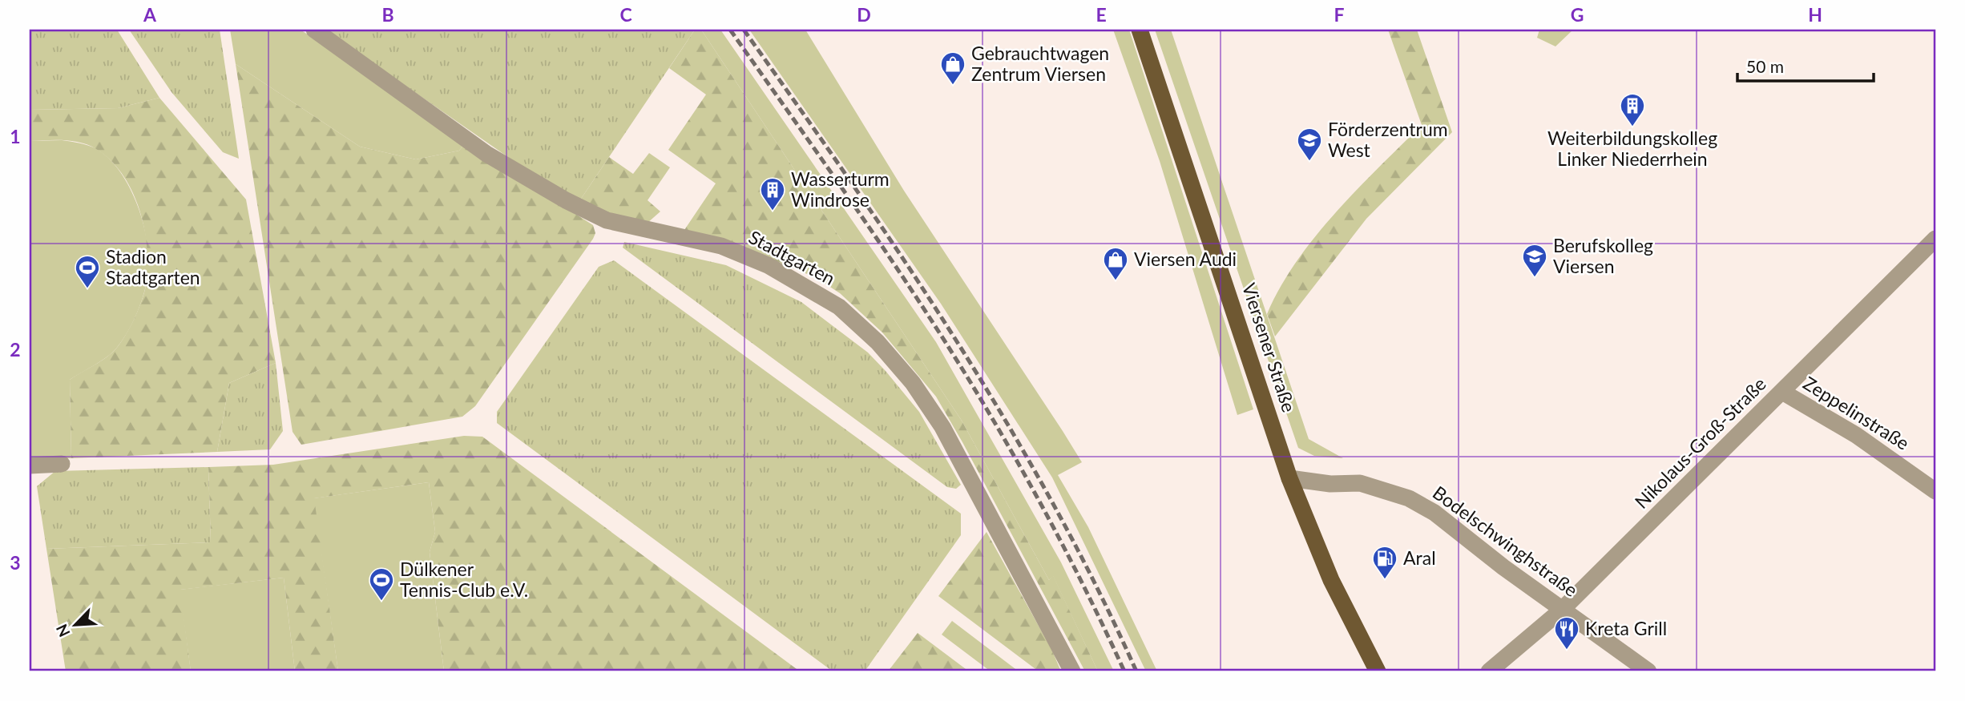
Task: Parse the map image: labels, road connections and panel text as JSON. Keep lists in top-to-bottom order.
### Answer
{
  "streets": {
    "main road": ["Viersener Straße"],
    "street": [
      "Stadtgarten",
      "Zeppelinstraße",
      "Nikolaus-Groß-Straße",
      "Bodelschwinghstraße"
    ]
  },
  "crossings": [
    ["Viersener Straße", "Bodelschwinghstraße"],
    ["Zeppelinstraße", "Nikolaus-Groß-Straße"],
    ["Nikolaus-Groß-Straße", "Bodelschwinghstraße"]
  ],
  "places": {
    "shop": ["Gebrauchtwagen Zentrum Viersen", "Viersen Audi"],
    "building": ["Weiterbildungskolleg Linker Niederrhein", "Wasserturm Windrose"],
    "school or university": ["Förderzentrum West", "Berufskolleg Viersen"],
    "sports": ["Stadion Stadtgarten", "Dülkener Tennis-Club e.V."],
    "fuel station": ["Aral"],
    "restaurant": ["Kreta Grill"]
  },
  "scale_bar": "50 m",
  "north": "bottom left",
  "grid": {
    "columns": [
      "A",
      "B",
      "C",
      "D",
      "E",
      "F",
      "G",
      "H"
    ],
    "rows": ["1", "2", "3"]
  }
}
